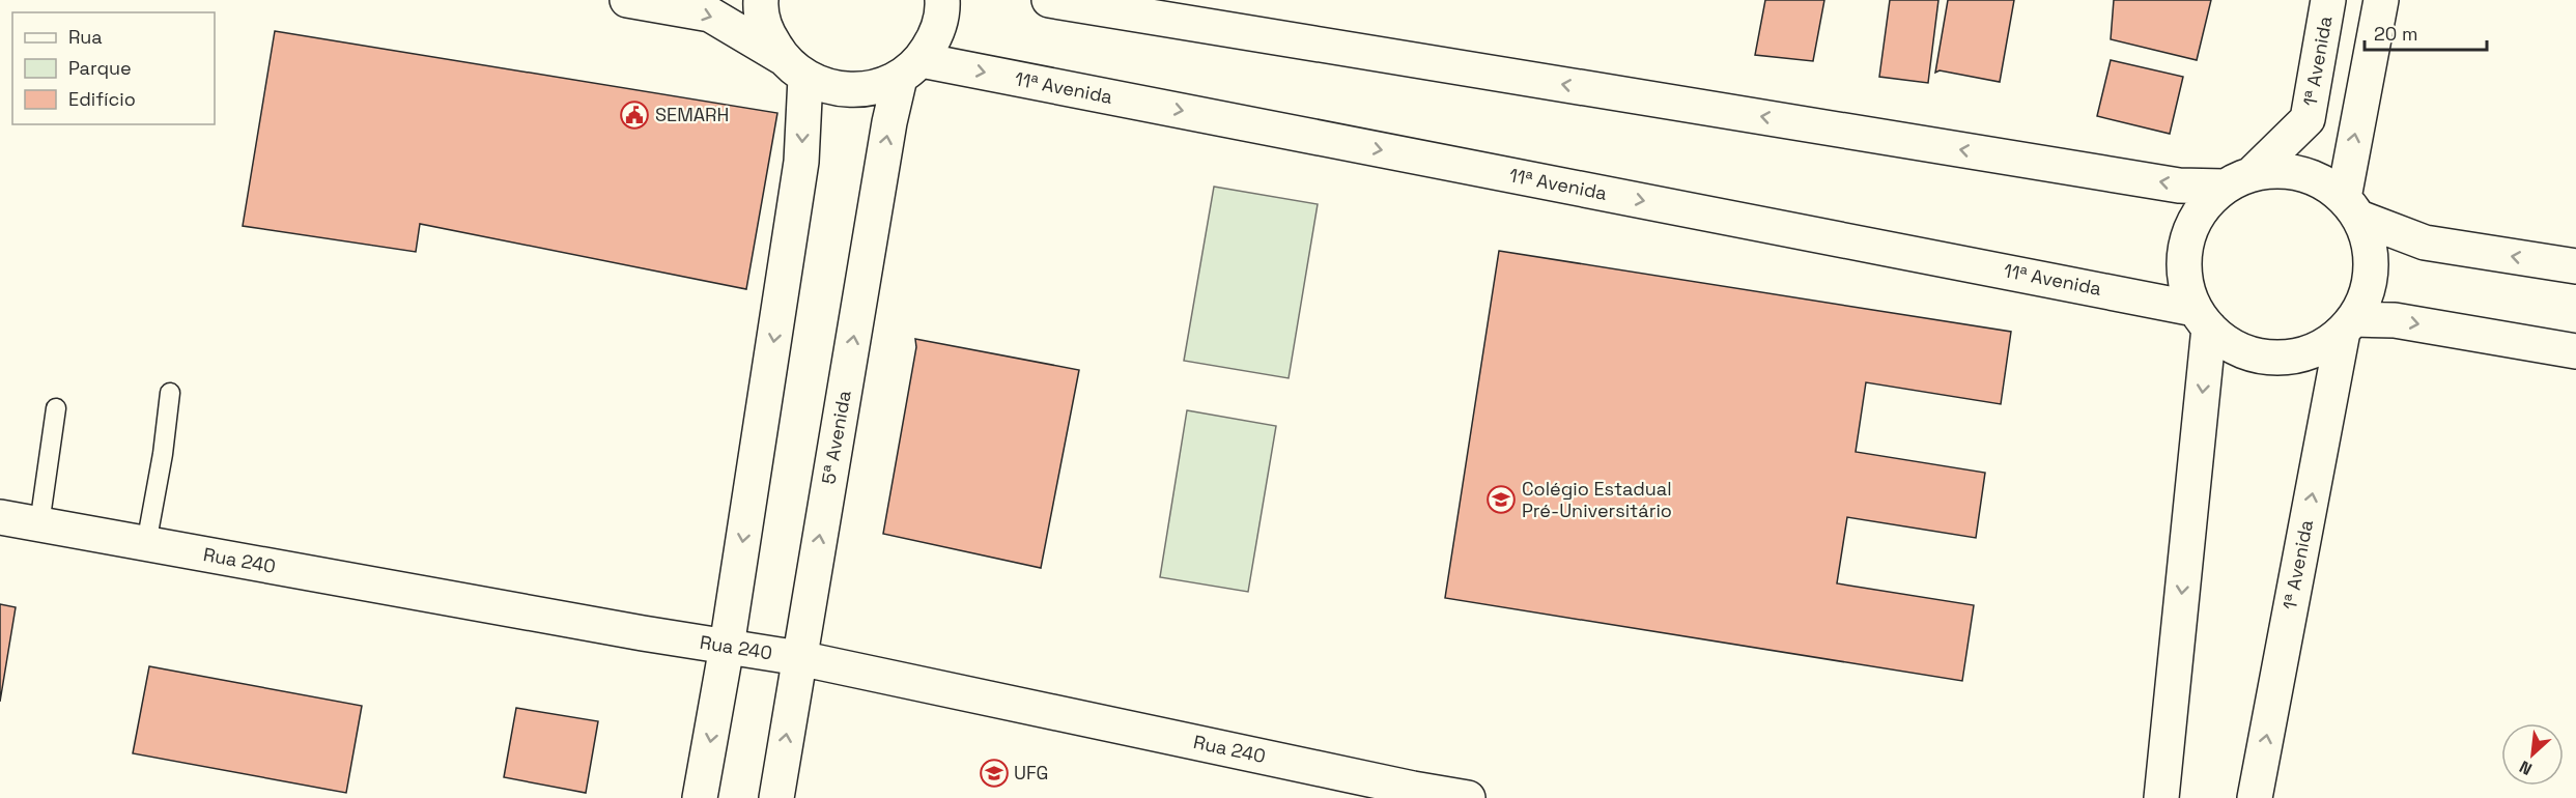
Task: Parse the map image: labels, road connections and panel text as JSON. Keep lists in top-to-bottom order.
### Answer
{
  "streets": {
    "main road": [
      "1ª Avenida",
      "11ª Avenida",
      "5ª Avenida",
      "Rua 240"
    ]
  },
  "crossings": [
    ["1ª Avenida", "11ª Avenida"],
    ["11ª Avenida", "5ª Avenida"],
    ["5ª Avenida", "Rua 240"]
  ],
  "places": {
    "public building": ["SEMARH"],
    "school or university": ["Colégio Estadual Pré-Universitário", "UFG"]
  },
  "legend": ["Rua", "Parque", "Edifício"],
  "scale_bar": "20 m",
  "north": "bottom left"
}
